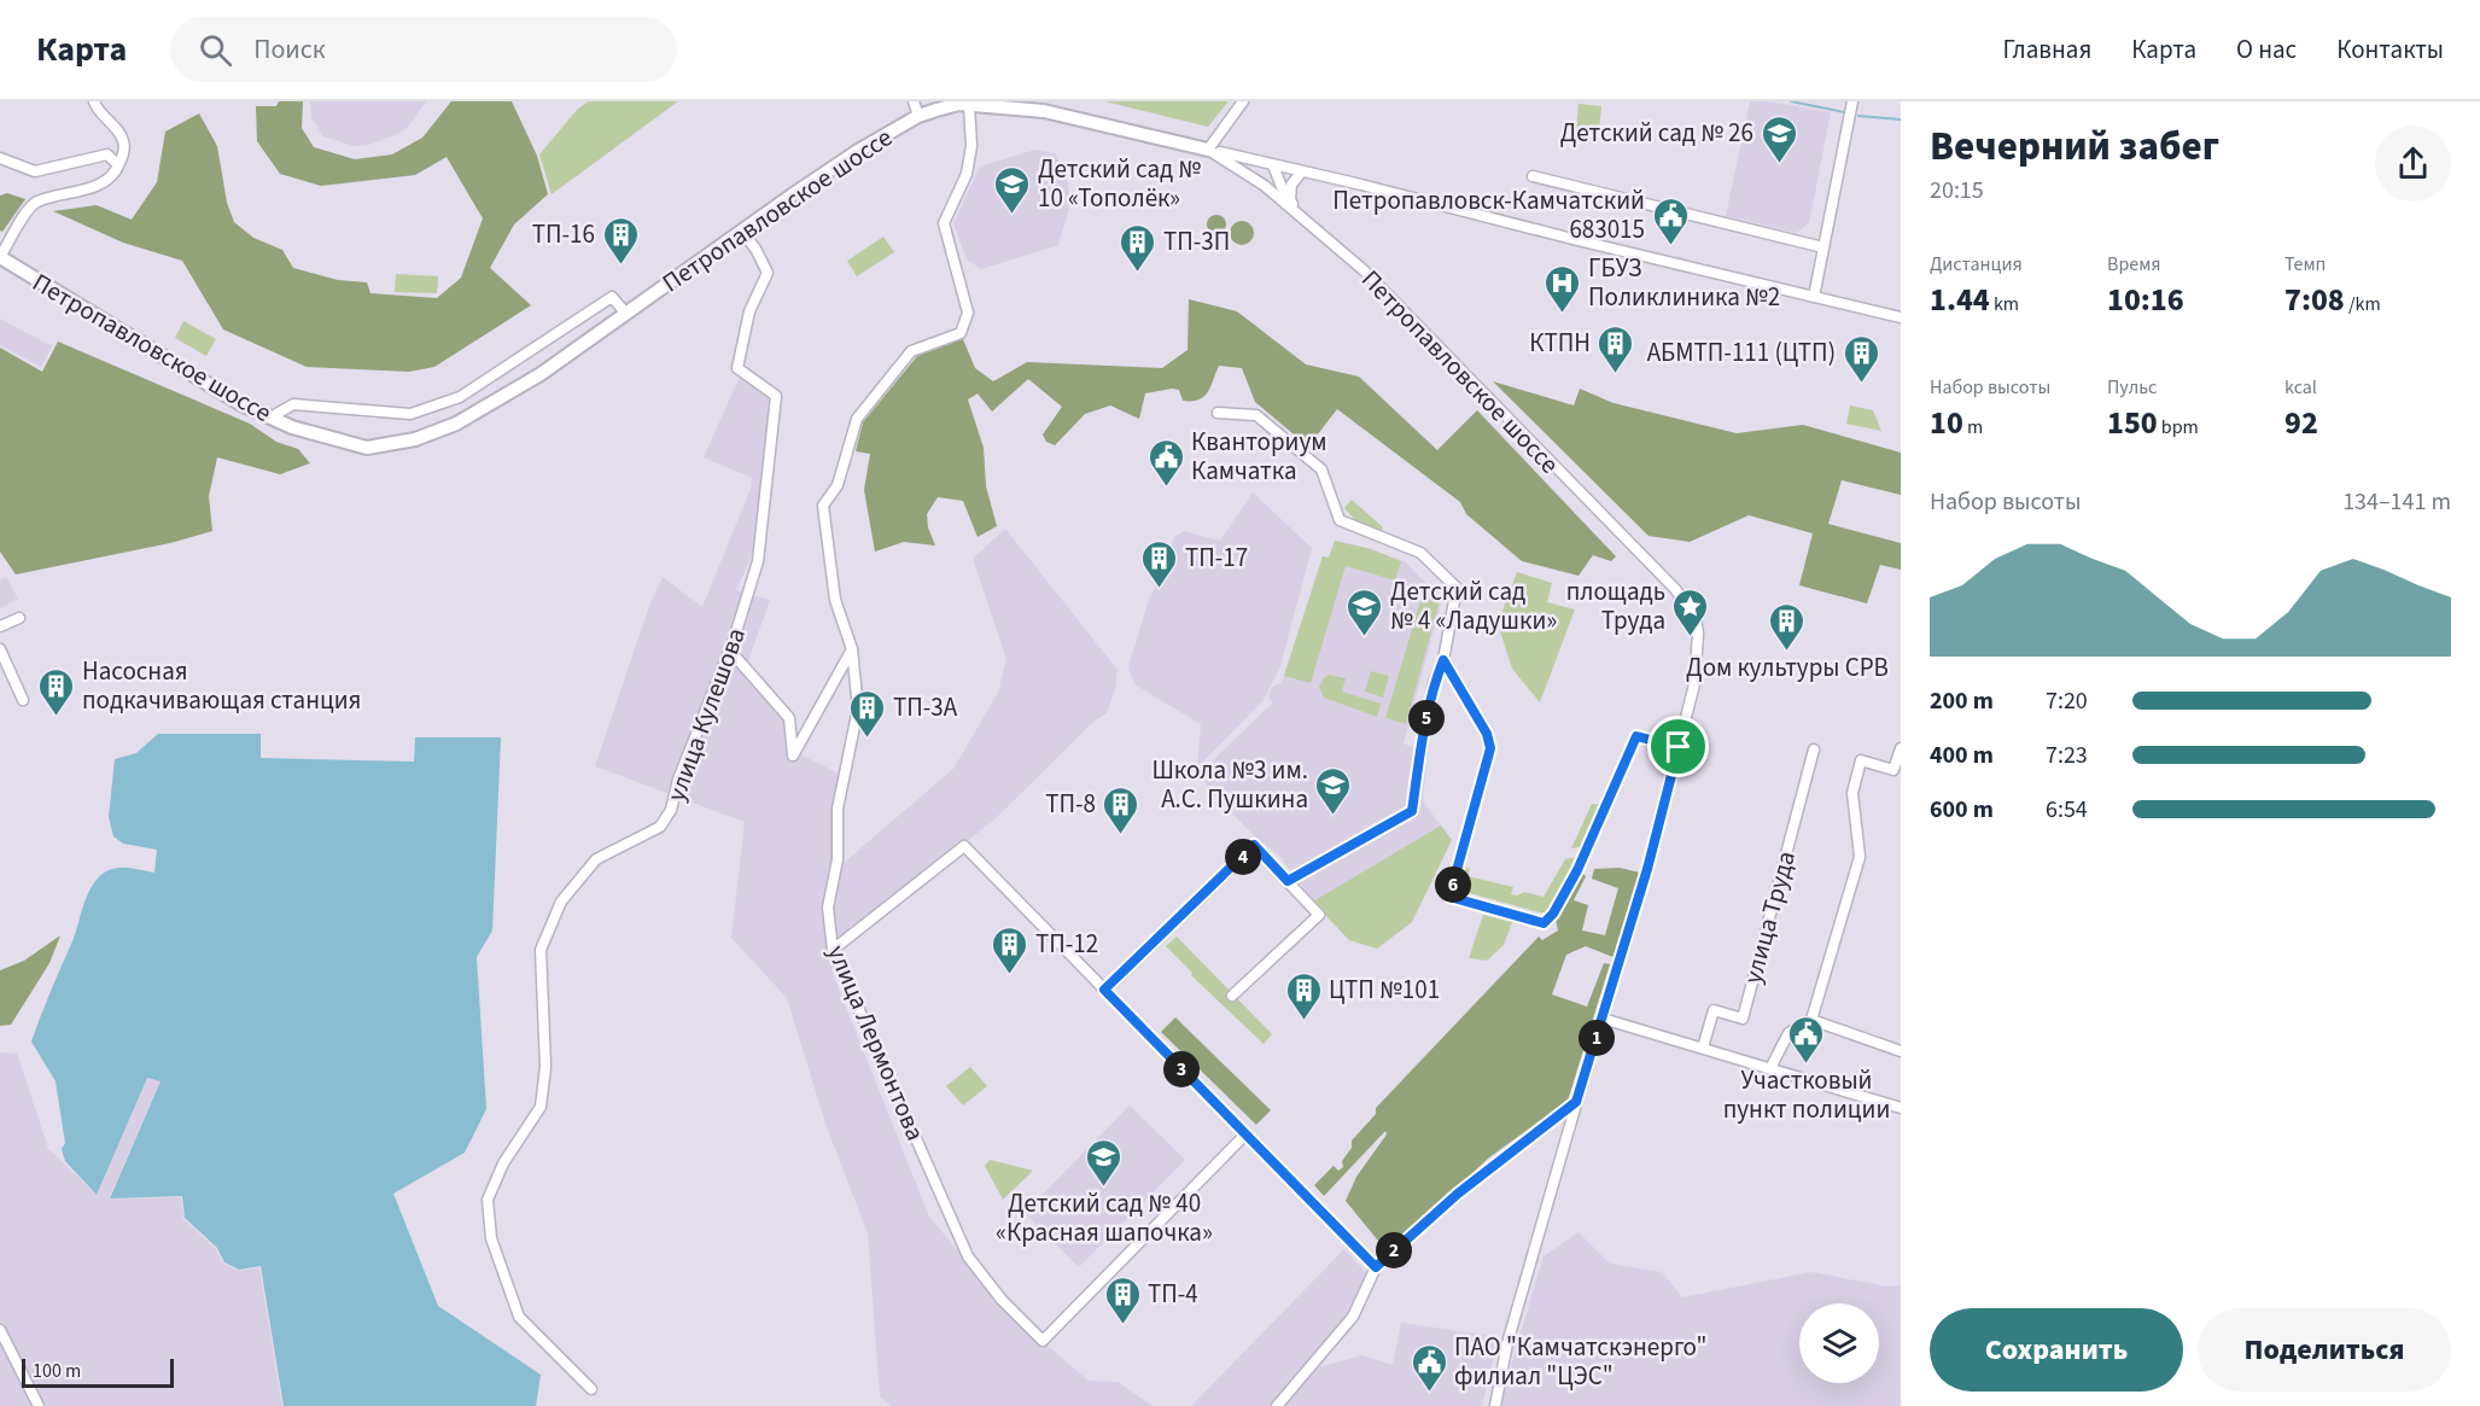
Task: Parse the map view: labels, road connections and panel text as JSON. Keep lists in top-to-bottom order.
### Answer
{
  "streets": {
    "main road": ["Петропавловское шоссе"],
    "street": ["улица Кулешова", "улица Труда", "улица Лермонтова"]
  },
  "crossings": [
    ["Петропавловское шоссе", "улица Кулешова"],
    ["Петропавловское шоссе", "улица Лермонтова"]
  ],
  "places": {
    "school or university": [
      "Детский сад № 26",
      "Детский сад № 10 «Тополёк»",
      "Детский сад № 4 «Ладушки»",
      "Школа №3 им. А.С. Пушкина",
      "Детский сад № 40 «Красная шапочка»"
    ],
    "public building": [
      "Петропавловск-Камчатский 683015",
      "Кванториум Камчатка",
      "Участковый пункт полиции",
      "ПАО \"Камчатскэнерго\" филиал \"ЦЭС\""
    ],
    "building": [
      "ТП-16",
      "ТП-3П",
      "КТПН",
      "АБМТП-111 (ЦТП)",
      "ТП-17",
      "Дом культуры СРВ",
      "Насосная подкачивающая станция",
      "ТП-3А",
      "ТП-8",
      "ТП-12",
      "ЦТП №101",
      "ТП-4"
    ],
    "hospital": ["ГБУЗ Поликлиника №2"],
    "place": ["площадь Труда"]
  },
  "scale_bar": "100 m",
  "page": {
    "header": "Карта",
    "search": "Поиск",
    "nav": [
      "Главная",
      "Карта",
      "О нас",
      "Контакты"
    ],
    "heading": ["Вечерний забег", "20:15"],
    "stats": [
      ["Дистанция", "1.44 km"],
      ["Время", "10:16"],
      ["Темп", "7:08 /km"],
      ["Набор высоты", "10 m"],
      ["Пульс", "150 bpm"],
      ["kcal", "92"]
    ],
    "chart": ["Набор высоты", "134–141 m"],
    "list": [
      {
        "name": "200 m",
        "note": "7:20"
      },
      {
        "name": "400 m",
        "note": "7:23"
      },
      {
        "name": "600 m",
        "note": "6:54"
      }
    ],
    "pins": [
      "5",
      "4",
      "6",
      "1",
      "3",
      "2"
    ],
    "buttons": ["Сохранить", "Поделиться"],
    "scale": "100 m"
  }
}
